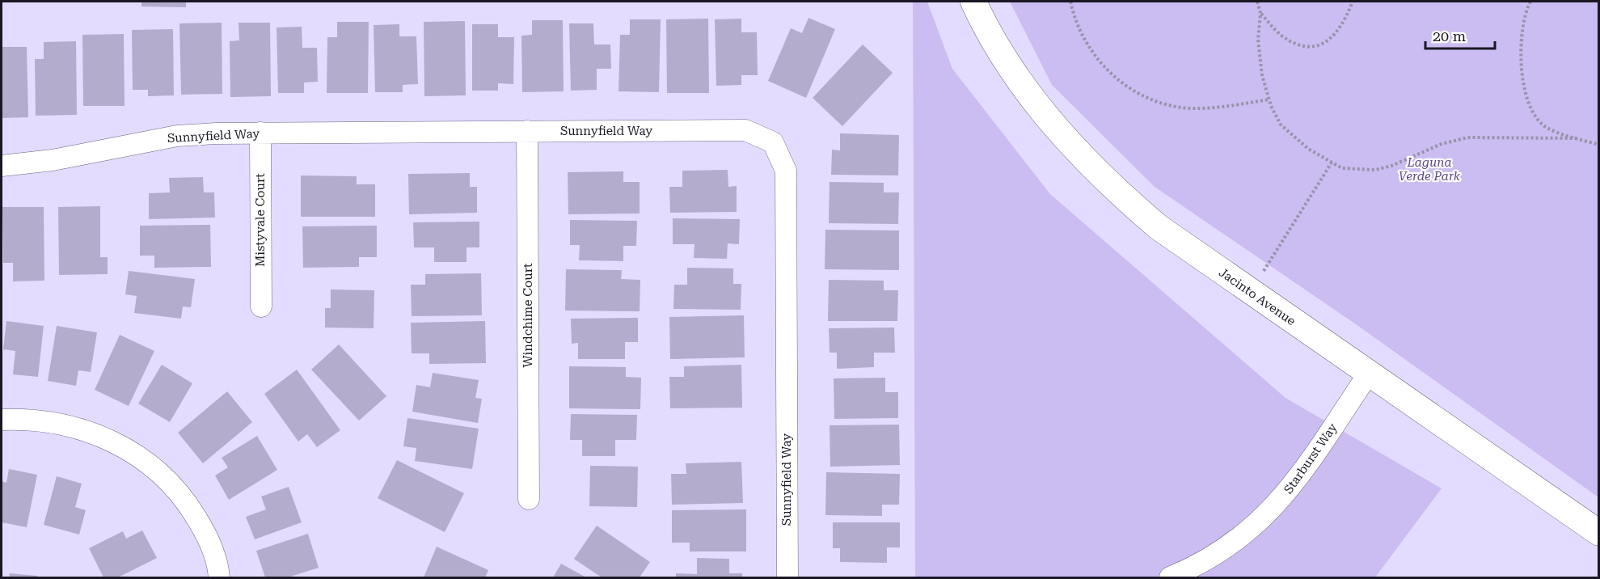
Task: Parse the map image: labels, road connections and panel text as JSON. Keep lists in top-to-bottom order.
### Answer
{
  "streets": {
    "street": [
      "Sunnyfield Way",
      "Mistyvale Court",
      "Jacinto Avenue",
      "Windchime Court",
      "Starburst Way"
    ]
  },
  "crossings": [
    ["Sunnyfield Way", "Mistyvale Court"],
    ["Sunnyfield Way", "Windchime Court"],
    ["Jacinto Avenue", "Starburst Way"]
  ],
  "parks": ["Laguna Verde Park"],
  "scale_bar": "20 m"
}
